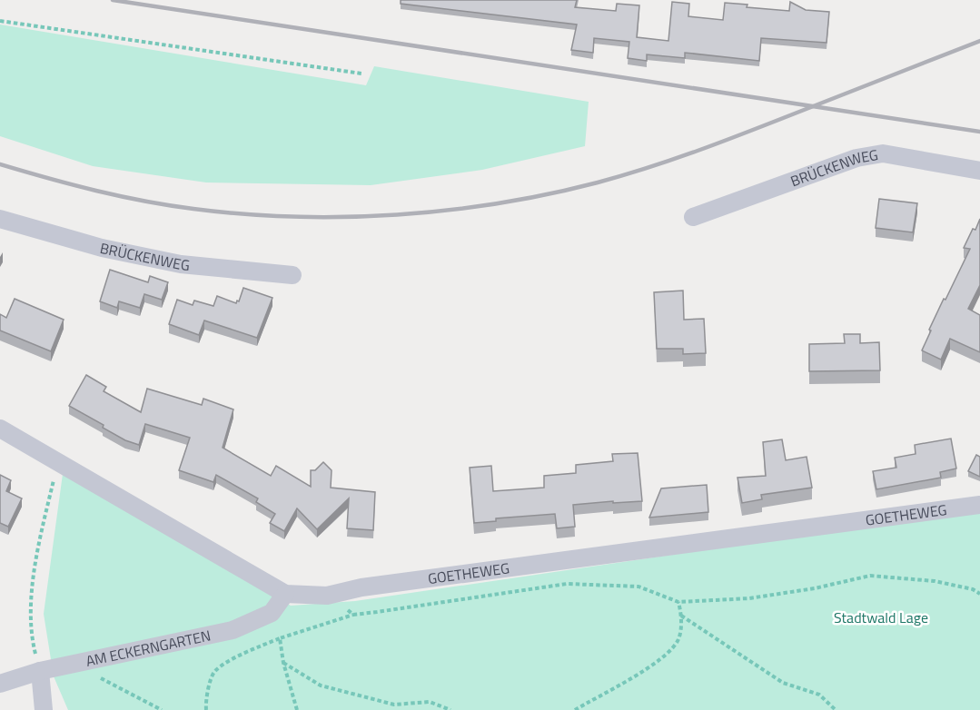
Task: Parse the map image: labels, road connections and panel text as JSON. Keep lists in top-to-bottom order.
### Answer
{
  "streets": {
    "street": ["BRÜCKENWEG", "GOETHEWEG", "AM ECKERNGARTEN"]
  },
  "crossings": [
    ["GOETHEWEG", "AM ECKERNGARTEN"]
  ],
  "parks": ["Stadtwald Lage"]
}
